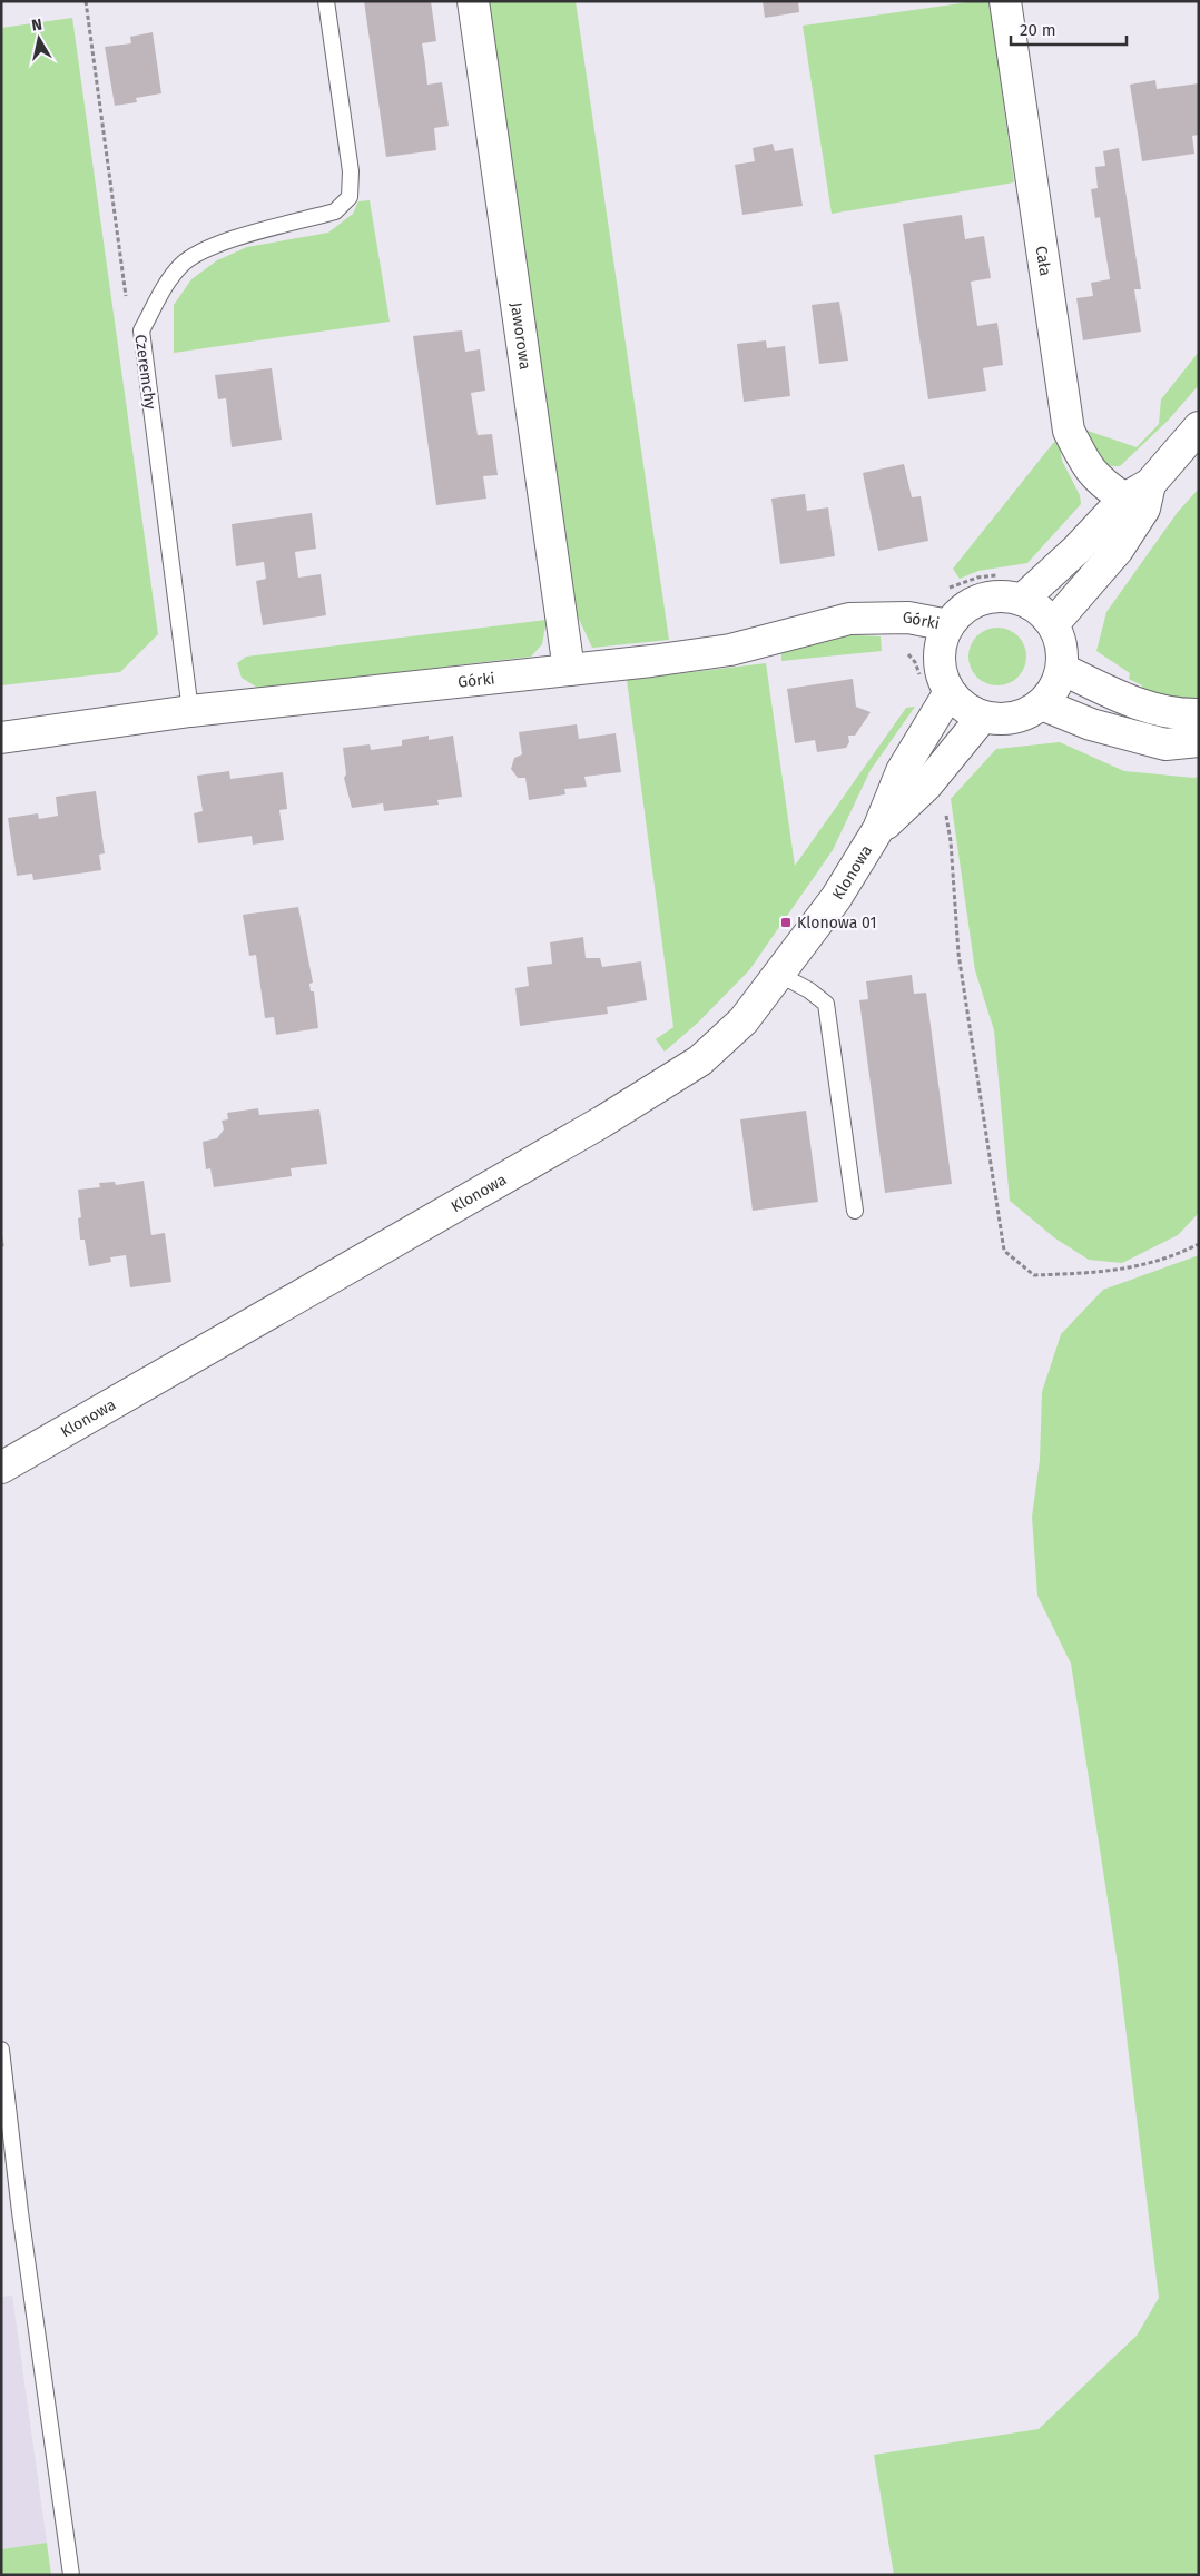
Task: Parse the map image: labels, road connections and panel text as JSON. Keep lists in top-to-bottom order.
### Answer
{
  "streets": {
    "street": [
      "Cała",
      "Jaworowa",
      "Górki",
      "Klonowa"
    ],
    "lane": ["Czeremchy"]
  },
  "crossings": [
    ["Jaworowa", "Górki"],
    ["Czeremchy", "Górki"],
    ["Górki", "Klonowa"]
  ],
  "places": {
    "transit": ["Klonowa 01"]
  },
  "scale_bar": "20 m",
  "north": "top"
}
